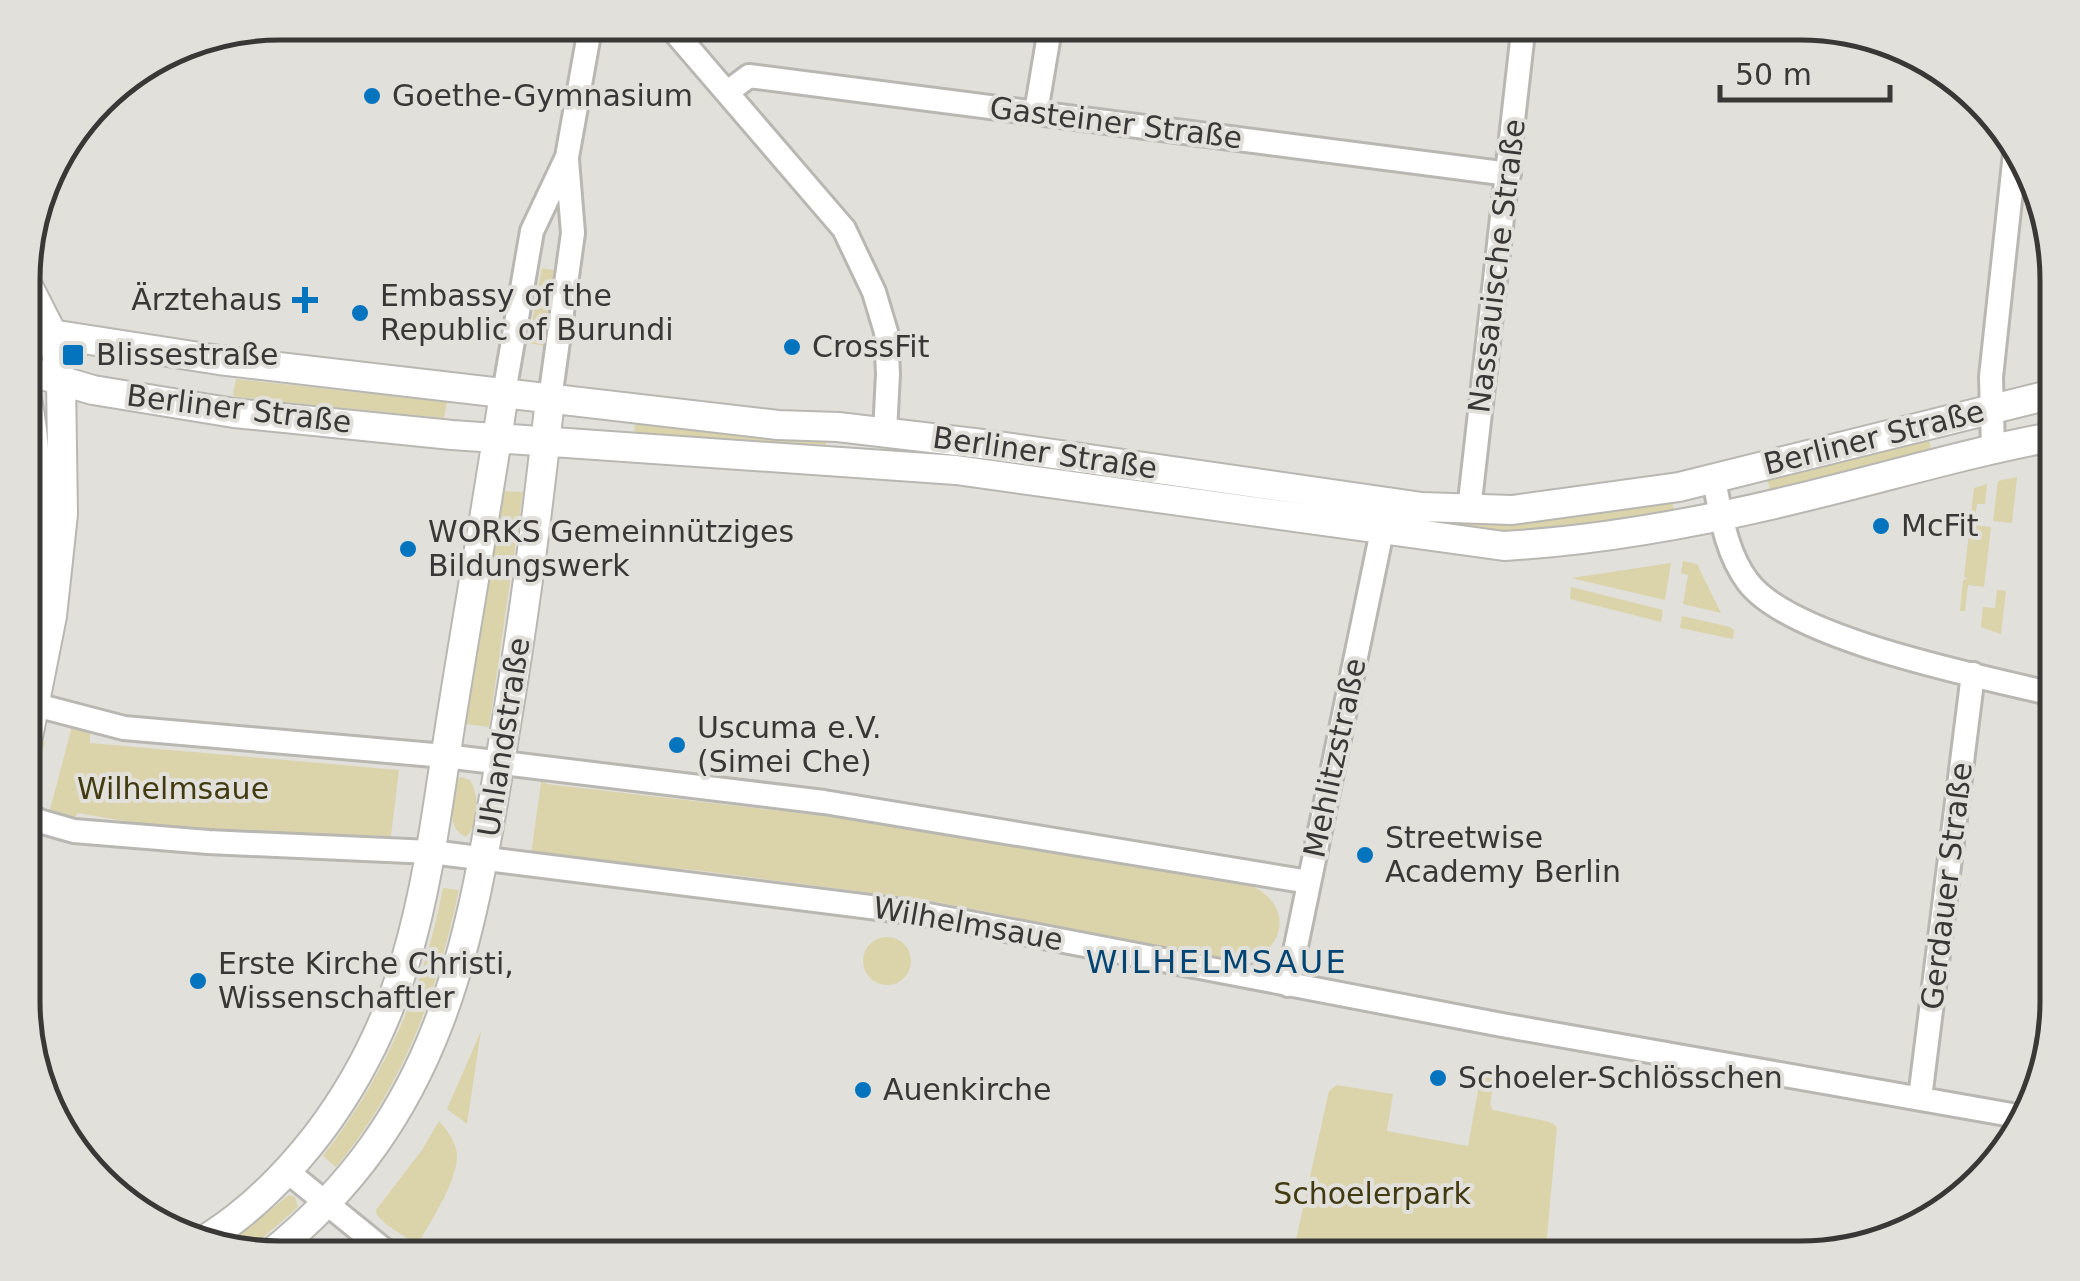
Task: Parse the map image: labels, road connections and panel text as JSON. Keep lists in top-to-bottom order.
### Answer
{
  "streets": {
    "main road": ["Berliner Straße", "Uhlandstraße"],
    "street": [
      "Gasteiner Straße",
      "Nassauische Straße",
      "Mehlitzstraße",
      "Gerdauer Straße",
      "Wilhelmsaue"
    ]
  },
  "crossings": [
    ["Gasteiner Straße", "Nassauische Straße"],
    ["Nassauische Straße", "Berliner Straße"],
    ["Berliner Straße", "Uhlandstraße"],
    ["Berliner Straße", "Mehlitzstraße"],
    ["Uhlandstraße", "Wilhelmsaue"],
    ["Mehlitzstraße", "Wilhelmsaue"],
    ["Gerdauer Straße", "Wilhelmsaue"]
  ],
  "districts": ["WILHELMSAUE"],
  "parks": ["Wilhelmsaue", "Schoelerpark"],
  "places": {
    "other": [
      "Goethe-Gymnasium",
      "Embassy of the Republic of Burundi",
      "CrossFit",
      "McFit",
      "WORKS Gemeinnütziges Bildungswerk",
      "Uscuma e.V. (Simei Che)",
      "Streetwise Academy Berlin",
      "Erste Kirche Christi, Wissenschaftler",
      "Schoeler-Schlösschen",
      "Auenkirche"
    ],
    "health": ["Ärztehaus"],
    "transit": ["Blissestraße"]
  },
  "scale_bar": "50 m"
}
